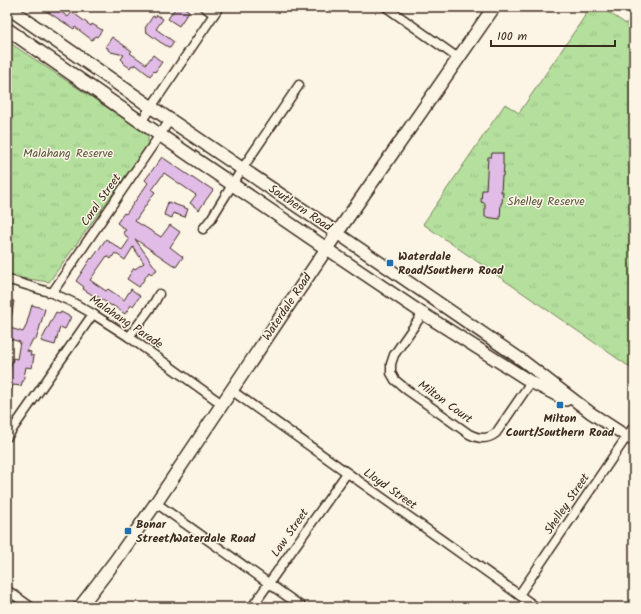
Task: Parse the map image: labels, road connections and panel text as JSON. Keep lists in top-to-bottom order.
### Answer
{
  "streets": {
    "main road": ["Southern Road", "Waterdale Road"],
    "street": [
      "Coral Street",
      "Malahang Parade",
      "Milton Court",
      "Lloyd Street",
      "Shelley Street",
      "Law Street"
    ]
  },
  "crossings": [
    ["Coral Street", "Southern Road"],
    ["Coral Street", "Malahang Parade"],
    ["Southern Road", "Waterdale Road"],
    ["Southern Road", "Milton Court"],
    ["Southern Road", "Shelley Street"],
    ["Waterdale Road", "Malahang Parade"],
    ["Waterdale Road", "Lloyd Street"],
    ["Lloyd Street", "Shelley Street"],
    ["Lloyd Street", "Law Street"]
  ],
  "parks": ["Malahang Reserve", "Shelley Reserve"],
  "places": {
    "transit": ["Waterdale Road/Southern Road", "Milton Court/Southern Road", "Bonar Street/Waterdale Road"]
  },
  "scale_bar": "100 m"
}
